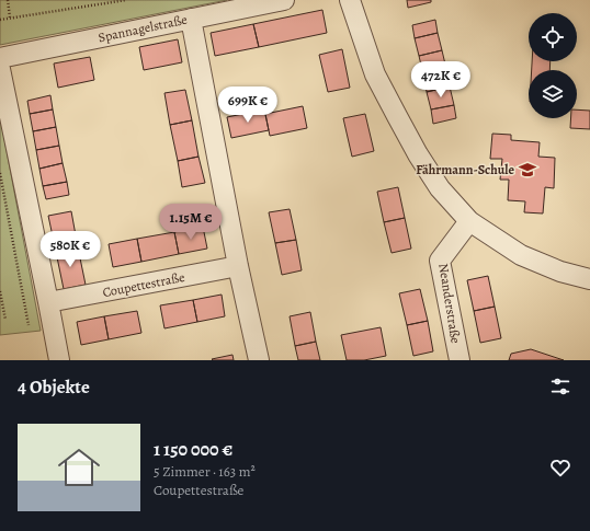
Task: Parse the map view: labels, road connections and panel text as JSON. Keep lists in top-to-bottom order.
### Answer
{
  "streets": {
    "street": ["Spannagelstraße", "Coupettestraße", "Neanderstraße"]
  },
  "places": {
    "school or university": ["Fährmann-Schule"]
  },
  "page": {
    "price": [
      "472K €",
      "699K €",
      "1.15M €",
      "580K €"
    ],
    "heading": "4 Objekte",
    "list": [
      {
        "name": "1 150 000 €",
        "note": "5 Zimmer · 163 m² · Coupettestraße"
      }
    ]
  }
}
